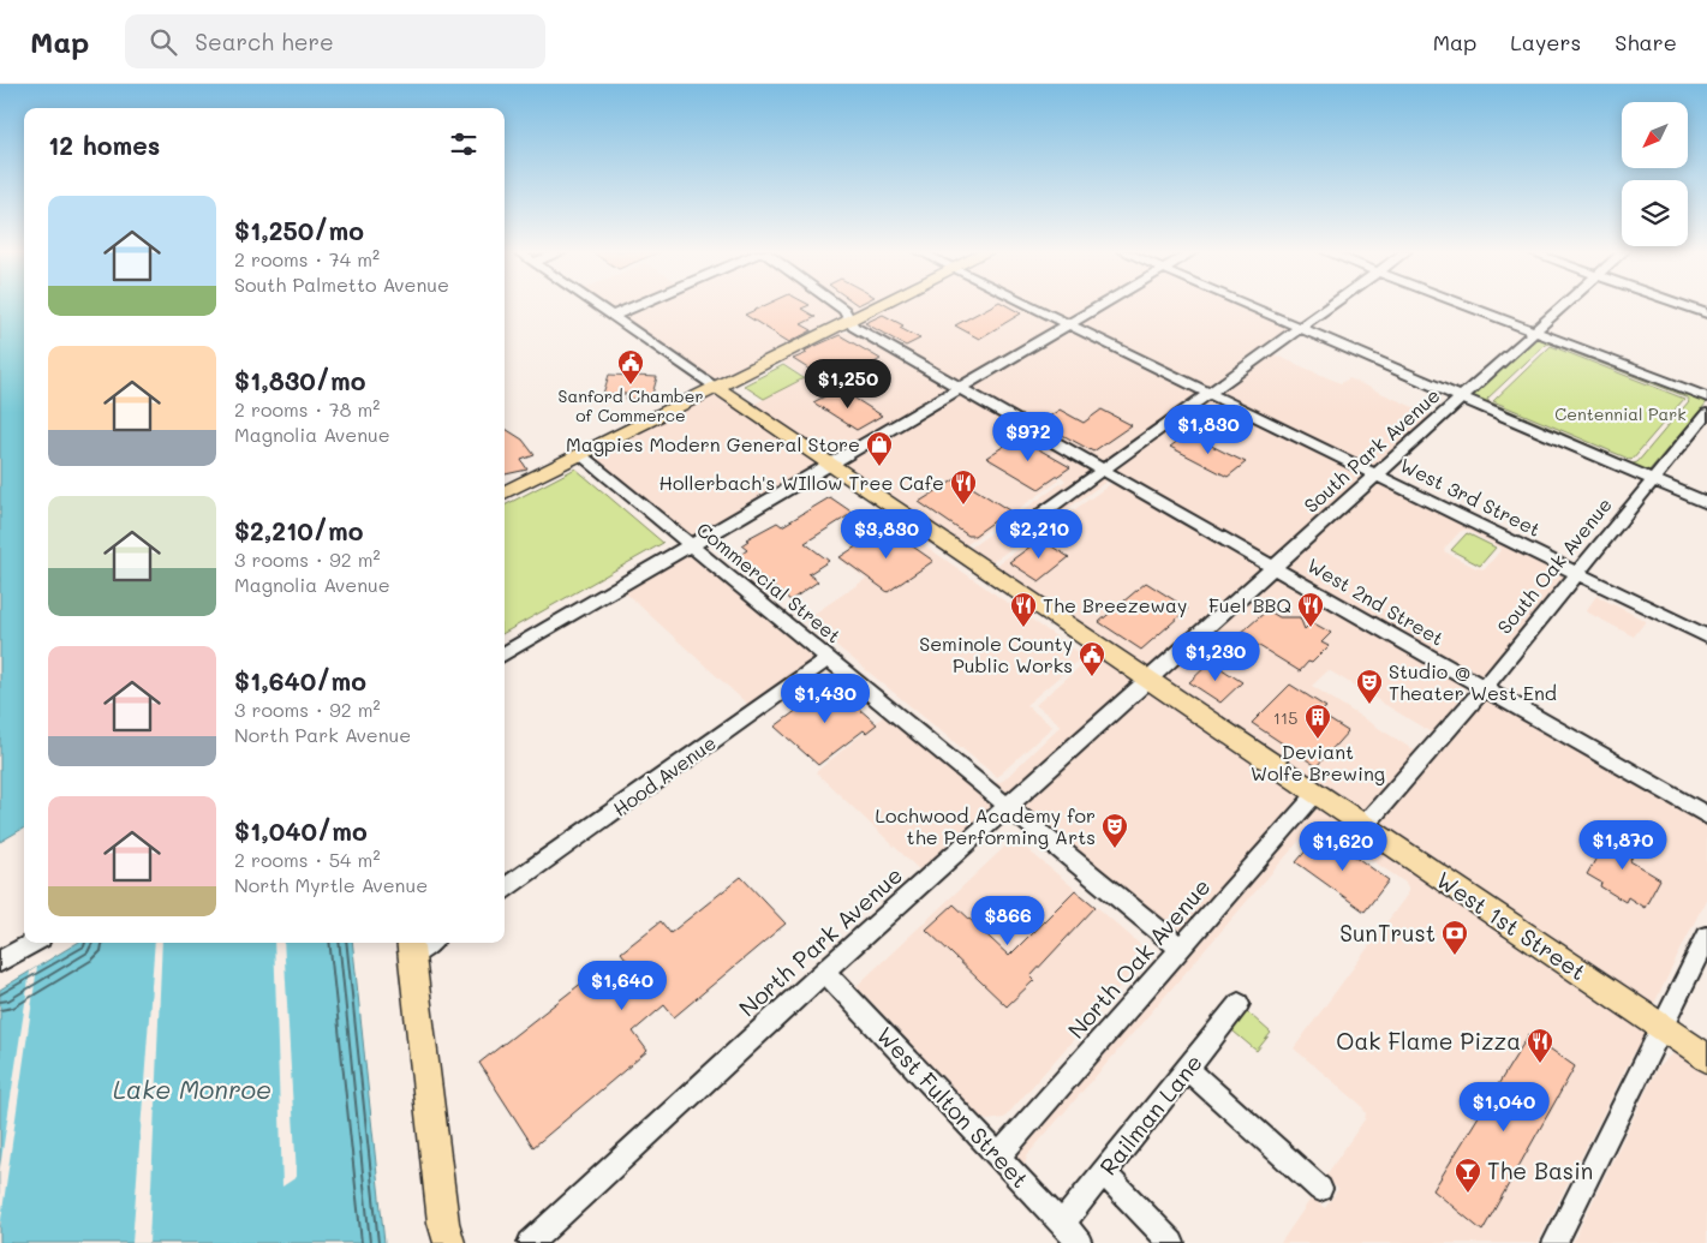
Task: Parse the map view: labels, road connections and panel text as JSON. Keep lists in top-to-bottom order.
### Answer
{
  "streets": {
    "main road": ["West 1st Street"],
    "street": [
      "South Park Avenue",
      "West 3rd Street",
      "South Oak Avenue",
      "Commercial Street",
      "West 2nd Street",
      "Hood Avenue",
      "North Park Avenue",
      "North Oak Avenue",
      "West Fulton Street",
      "Railman Lane"
    ]
  },
  "crossings": [
    ["South Park Avenue", "West 3rd Street"],
    ["South Park Avenue", "West 2nd Street"],
    ["South Park Avenue", "West 1st Street"],
    ["South Park Avenue", "North Park Avenue"],
    ["West 3rd Street", "South Oak Avenue"],
    ["South Oak Avenue", "West 2nd Street"],
    ["South Oak Avenue", "West 1st Street"],
    ["Commercial Street", "Hood Avenue"],
    ["Commercial Street", "North Park Avenue"],
    ["Commercial Street", "North Oak Avenue"],
    ["West 1st Street", "North Park Avenue"],
    ["West 1st Street", "North Oak Avenue"],
    ["North Park Avenue", "West Fulton Street"],
    ["North Oak Avenue", "West Fulton Street"],
    ["West Fulton Street", "Railman Lane"]
  ],
  "water": ["Lake Monroe"],
  "parks": ["Centennial Park"],
  "places": {
    "public building": ["Sanford Chamber of Commerce", "Seminole County Public Works"],
    "shop": ["Magpies Modern General Store"],
    "restaurant": [
      "Hollerbach's WIllow Tree Cafe",
      "The Breezeway",
      "Fuel BBQ",
      "Oak Flame Pizza"
    ],
    "theatre": ["Studio @ Theater West End", "Lochwood Academy for the Performing Arts"],
    "building": ["Deviant Wolfe Brewing"],
    "bank": ["SunTrust"],
    "bar": ["The Basin"]
  },
  "house_numbers": ["115"],
  "north": "bottom left",
  "page": {
    "header": "Map",
    "search": "Search here",
    "nav": ["Map", "Layers", "Share"],
    "heading": "12 homes",
    "list": [
      {
        "name": "$1,250/mo",
        "note": "2 rooms · 74 m² · South Palmetto Avenue"
      },
      {
        "name": "$1,830/mo",
        "note": "2 rooms · 78 m² · Magnolia Avenue"
      },
      {
        "name": "$2,210/mo",
        "note": "3 rooms · 92 m² · Magnolia Avenue"
      },
      {
        "name": "$1,640/mo",
        "note": "3 rooms · 92 m² · North Park Avenue"
      },
      {
        "name": "$1,040/mo",
        "note": "2 rooms · 54 m² · North Myrtle Avenue"
      }
    ],
    "price": [
      "$1,250",
      "$1,830",
      "$972",
      "$3,830",
      "$2,210",
      "$1,230",
      "$1,430",
      "$1,870",
      "$1,620",
      "$866",
      "$1,640",
      "$1,040"
    ]
  }
}
